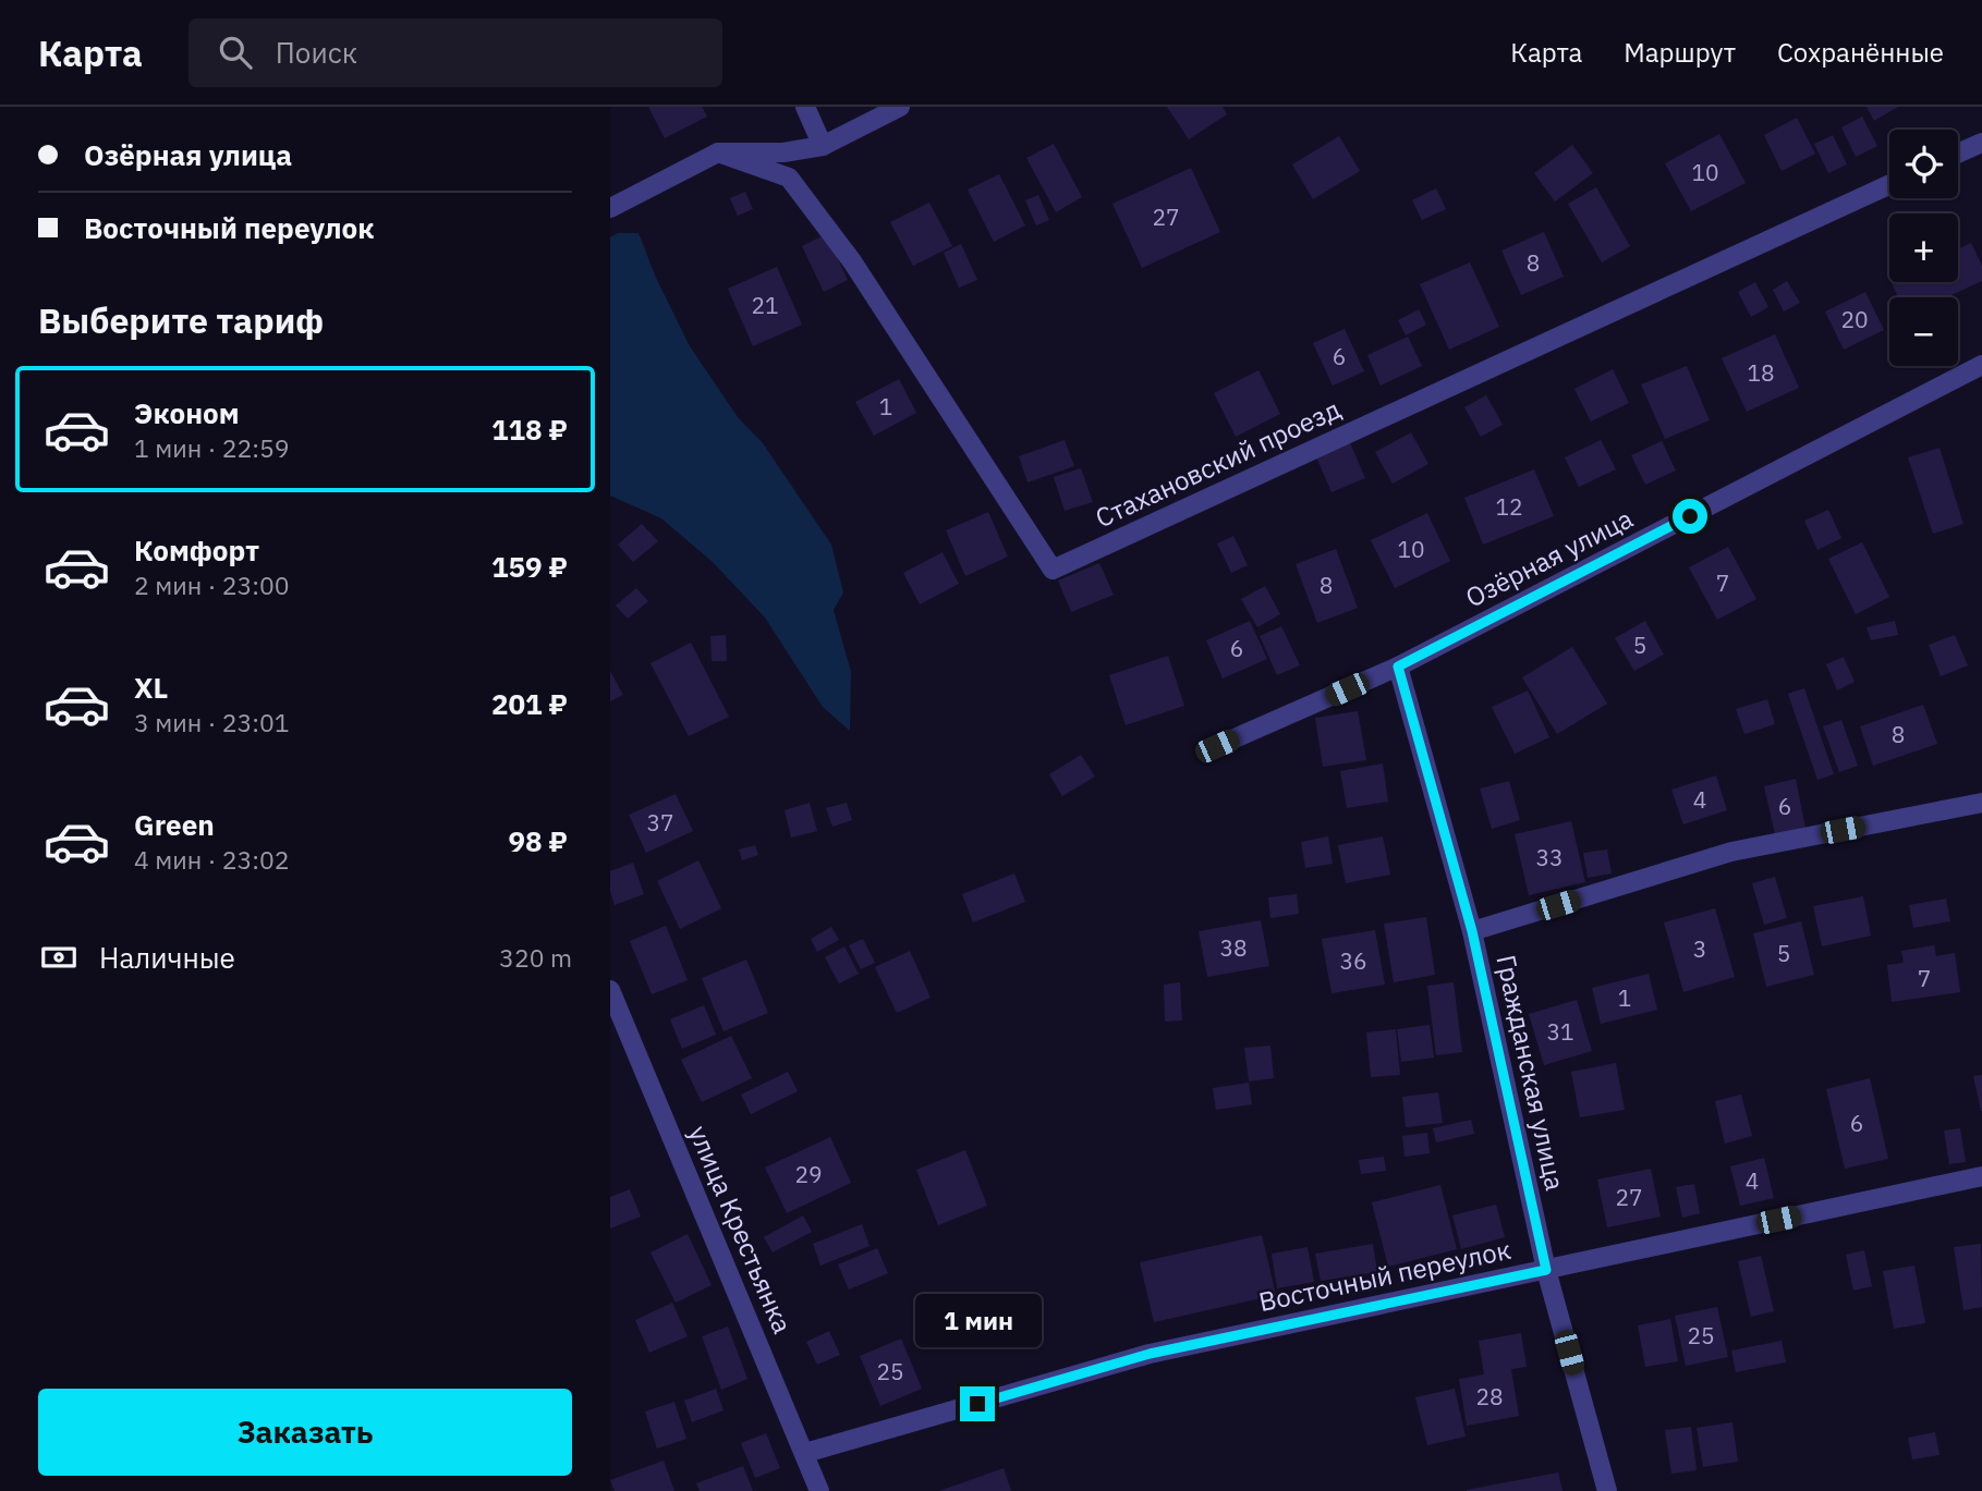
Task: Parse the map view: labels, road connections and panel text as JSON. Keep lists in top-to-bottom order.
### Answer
{
  "streets": {
    "street": [
      "Стахановский проезд",
      "Озёрная улица",
      "Гражданская улица",
      "улица Крестьянка",
      "Восточный переулок"
    ]
  },
  "crossings": [
    ["Озёрная улица", "Гражданская улица"],
    ["Гражданская улица", "Восточный переулок"],
    ["улица Крестьянка", "Восточный переулок"]
  ],
  "house_numbers": [
    "10",
    "27",
    "8",
    "21",
    "20",
    "6",
    "18",
    "1",
    "12",
    "10",
    "7",
    "8",
    "5",
    "6",
    "8",
    "4",
    "6",
    "37",
    "33",
    "38",
    "3",
    "5",
    "36",
    "7",
    "1",
    "31",
    "6",
    "29",
    "4",
    "27",
    "25",
    "25",
    "28"
  ],
  "page": {
    "header": "Карта",
    "search": "Поиск",
    "nav": ["Карта", "Маршрут", "Сохранённые"],
    "banner": ["Озёрная улица", "Восточный переулок"],
    "map_buttons": ["+", "−"],
    "heading": "Выберите тариф",
    "list": [
      {
        "name": "Эконом",
        "note": "1 мин · 22:59",
        "value": "118 ₽"
      },
      {
        "name": "Комфорт",
        "note": "2 мин · 23:00",
        "value": "159 ₽"
      },
      {
        "name": "XL",
        "note": "3 мин · 23:01",
        "value": "201 ₽"
      },
      {
        "name": "Green",
        "note": "4 мин · 23:02",
        "value": "98 ₽"
      }
    ],
    "pay": ["Наличные", "320 m"],
    "bubble": "1 мин",
    "buttons": "Заказать"
  }
}
